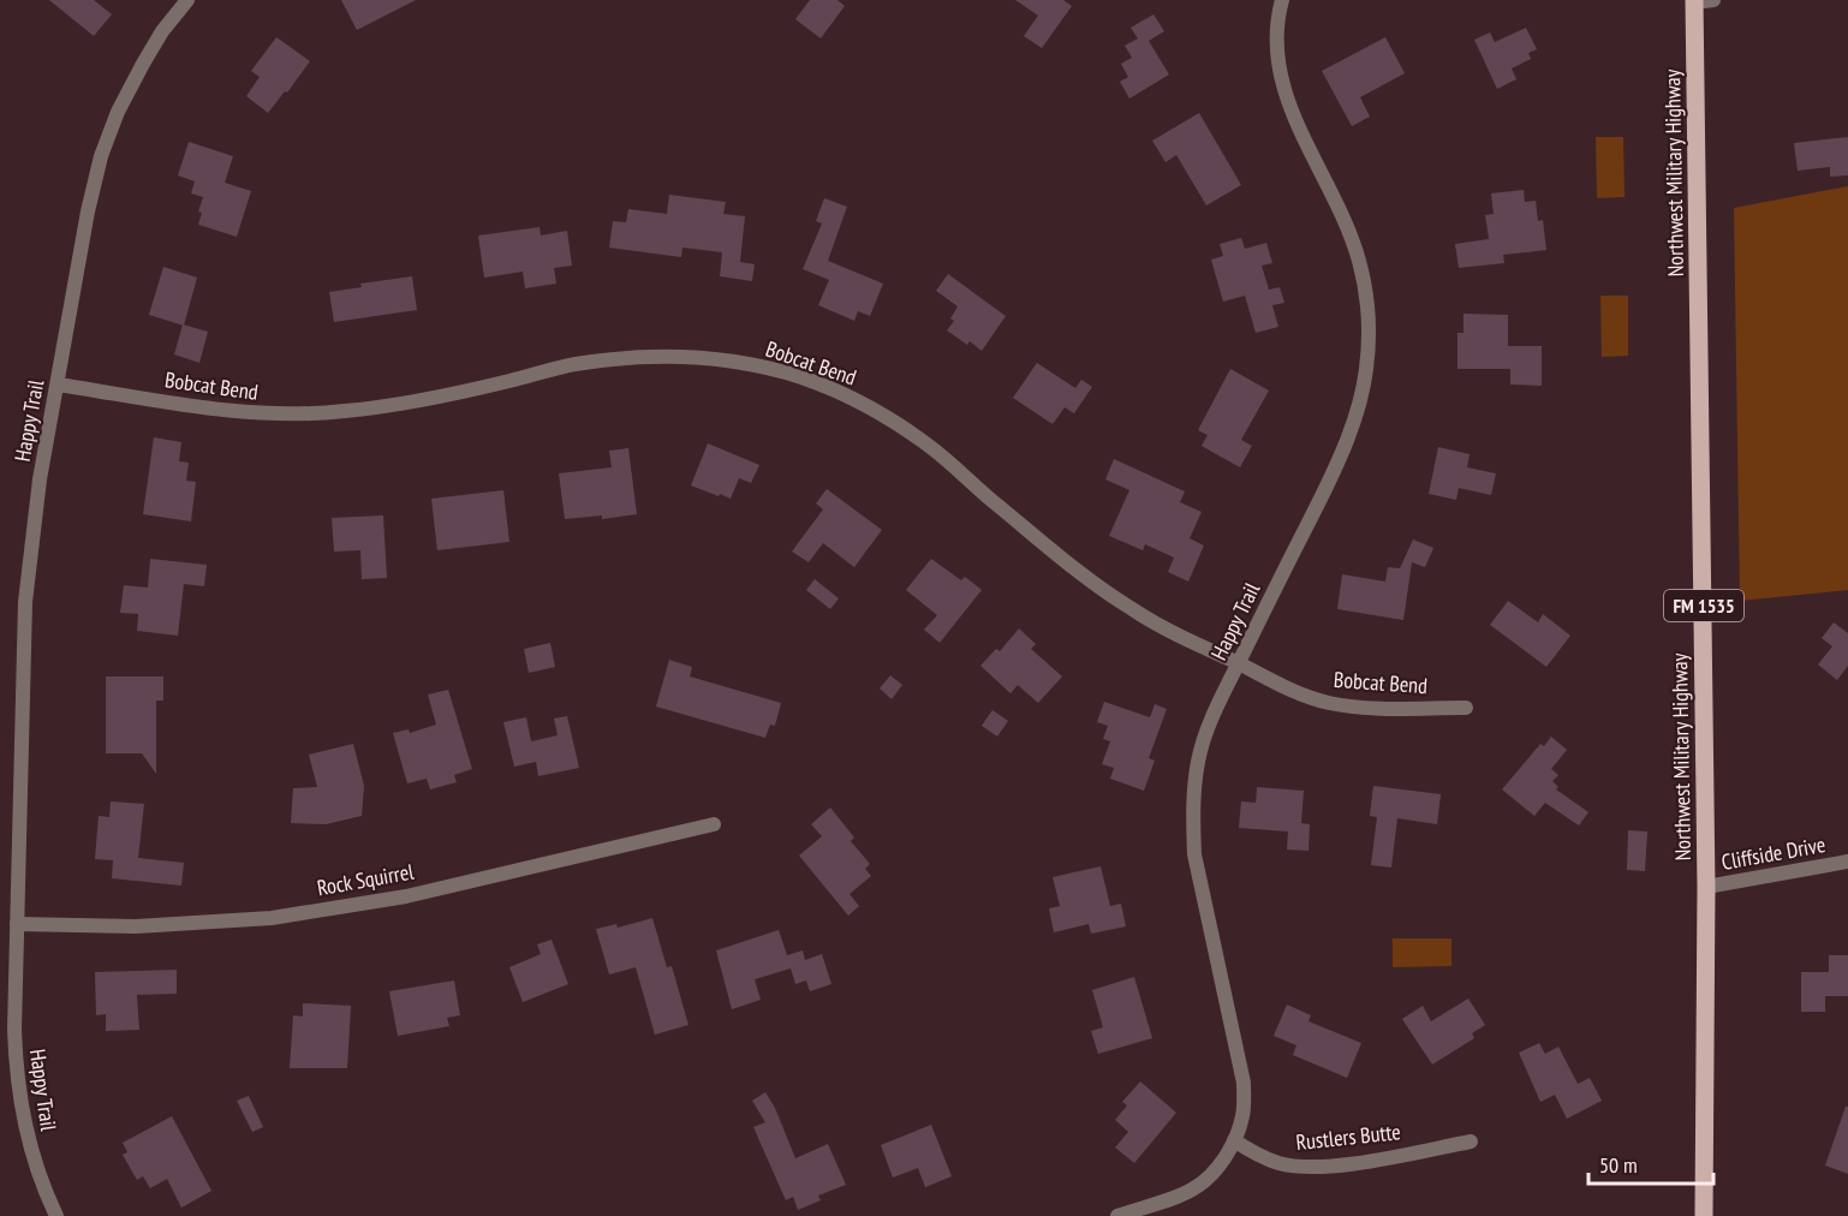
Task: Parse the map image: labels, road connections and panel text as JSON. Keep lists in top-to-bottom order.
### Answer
{
  "streets": {
    "main road": ["Northwest Military Highway", "FM 1535"],
    "street": [
      "Bobcat Bend",
      "Happy Trail",
      "Cliffside Drive",
      "Rock Squirrel",
      "Rustlers Butte"
    ]
  },
  "crossings": [
    ["Northwest Military Highway", "Cliffside Drive"],
    ["Bobcat Bend", "Happy Trail"],
    ["Happy Trail", "Rock Squirrel"],
    ["Happy Trail", "Rustlers Butte"]
  ],
  "scale_bar": "50 m"
}
